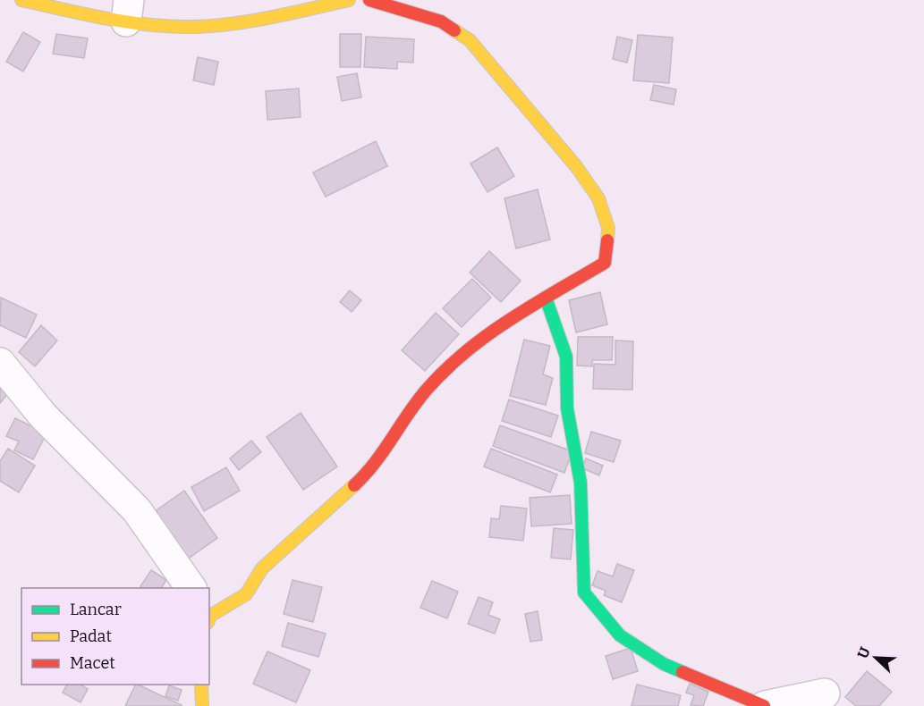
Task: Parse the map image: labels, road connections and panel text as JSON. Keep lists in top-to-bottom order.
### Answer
{
  "legend": ["Lancar", "Padat", "Macet"],
  "north": "top left"
}
